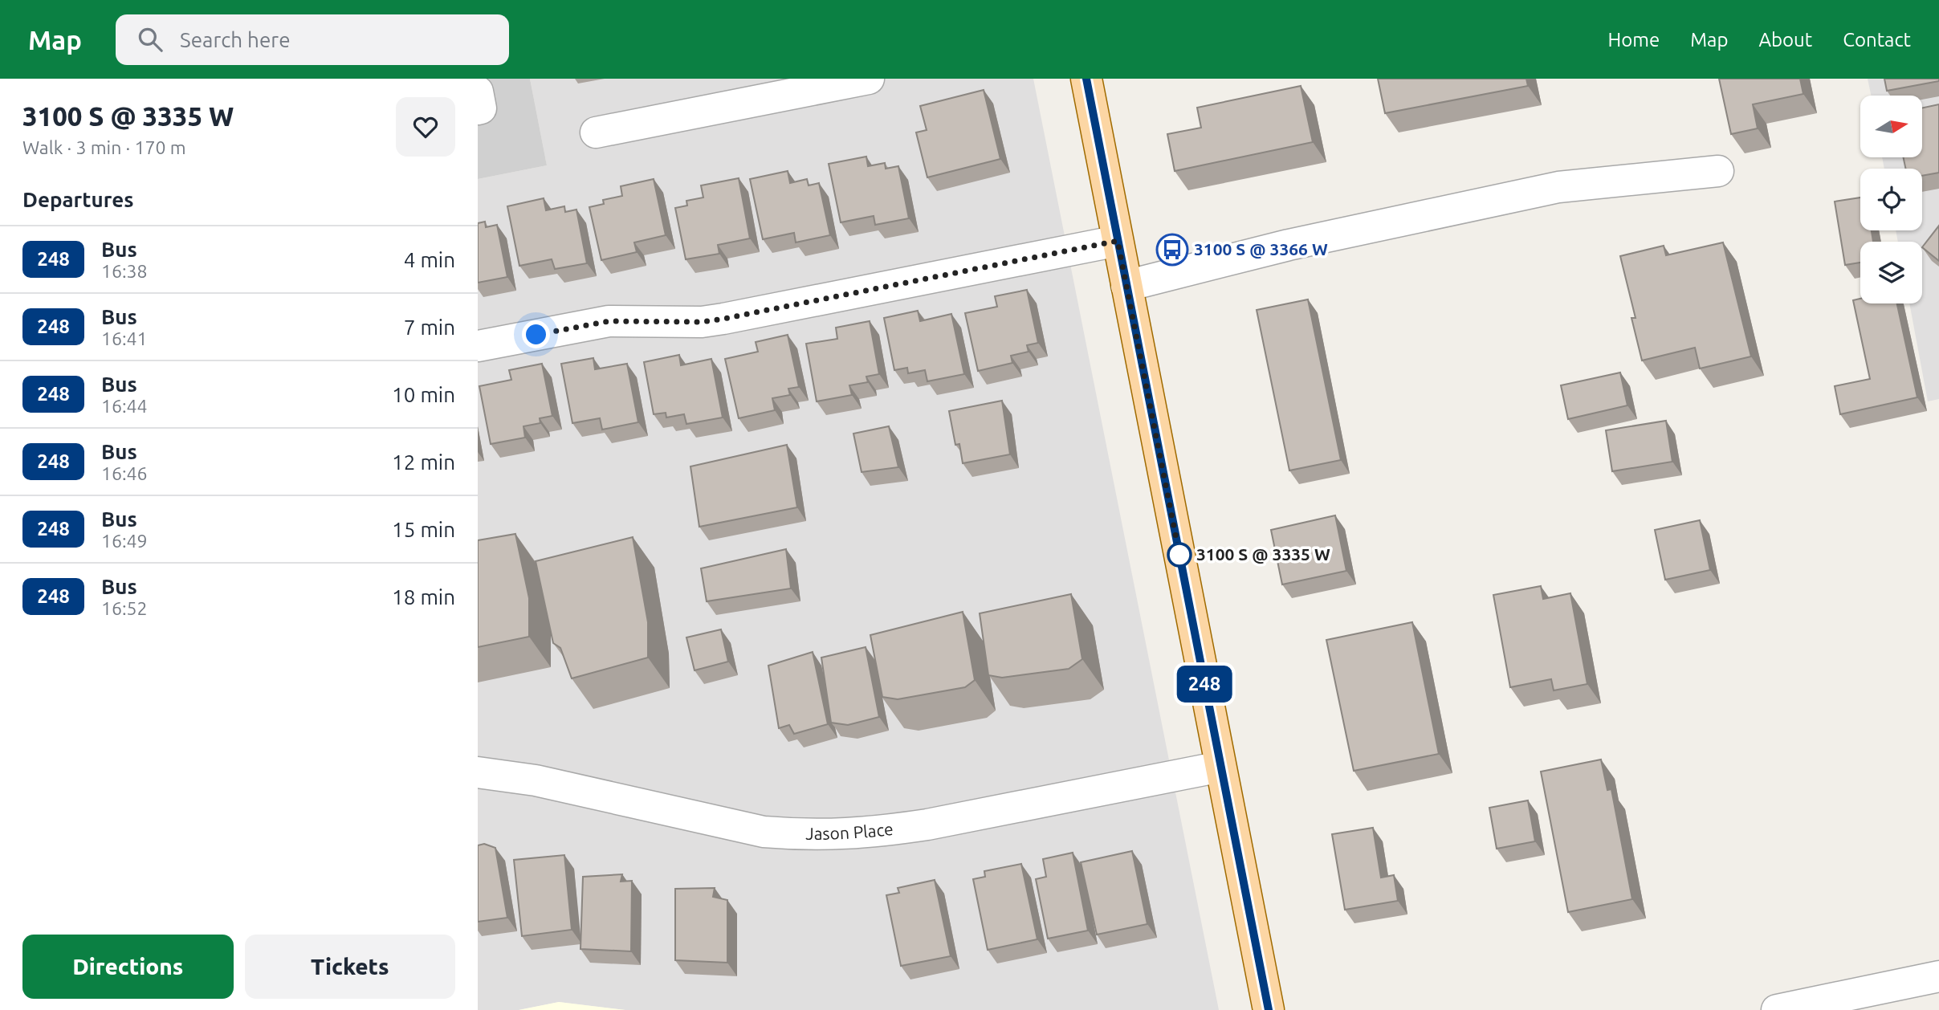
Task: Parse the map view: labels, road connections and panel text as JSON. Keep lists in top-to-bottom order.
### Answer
{
  "streets": {
    "street": ["Jason Place"]
  },
  "places": {
    "bus stop": ["3100 S @ 3366 W"],
    "other": ["3100 S @ 3335 W"]
  },
  "lines": ["bus line 248"],
  "north": "right",
  "page": {
    "header": "Map",
    "search": "Search here",
    "nav": [
      "Home",
      "Map",
      "About",
      "Contact"
    ],
    "heading": [
      ["3100 S @ 3335 W", "Walk · 3 min · 170 m"],
      "Departures"
    ],
    "on_map": "248",
    "list": [
      {
        "mark": "248",
        "name": "Bus",
        "note": "16:38",
        "value": "4 min"
      },
      {
        "mark": "248",
        "name": "Bus",
        "note": "16:41",
        "value": "7 min"
      },
      {
        "mark": "248",
        "name": "Bus",
        "note": "16:44",
        "value": "10 min"
      },
      {
        "mark": "248",
        "name": "Bus",
        "note": "16:46",
        "value": "12 min"
      },
      {
        "mark": "248",
        "name": "Bus",
        "note": "16:49",
        "value": "15 min"
      },
      {
        "mark": "248",
        "name": "Bus",
        "note": "16:52",
        "value": "18 min"
      }
    ],
    "buttons": ["Directions", "Tickets"]
  }
}
